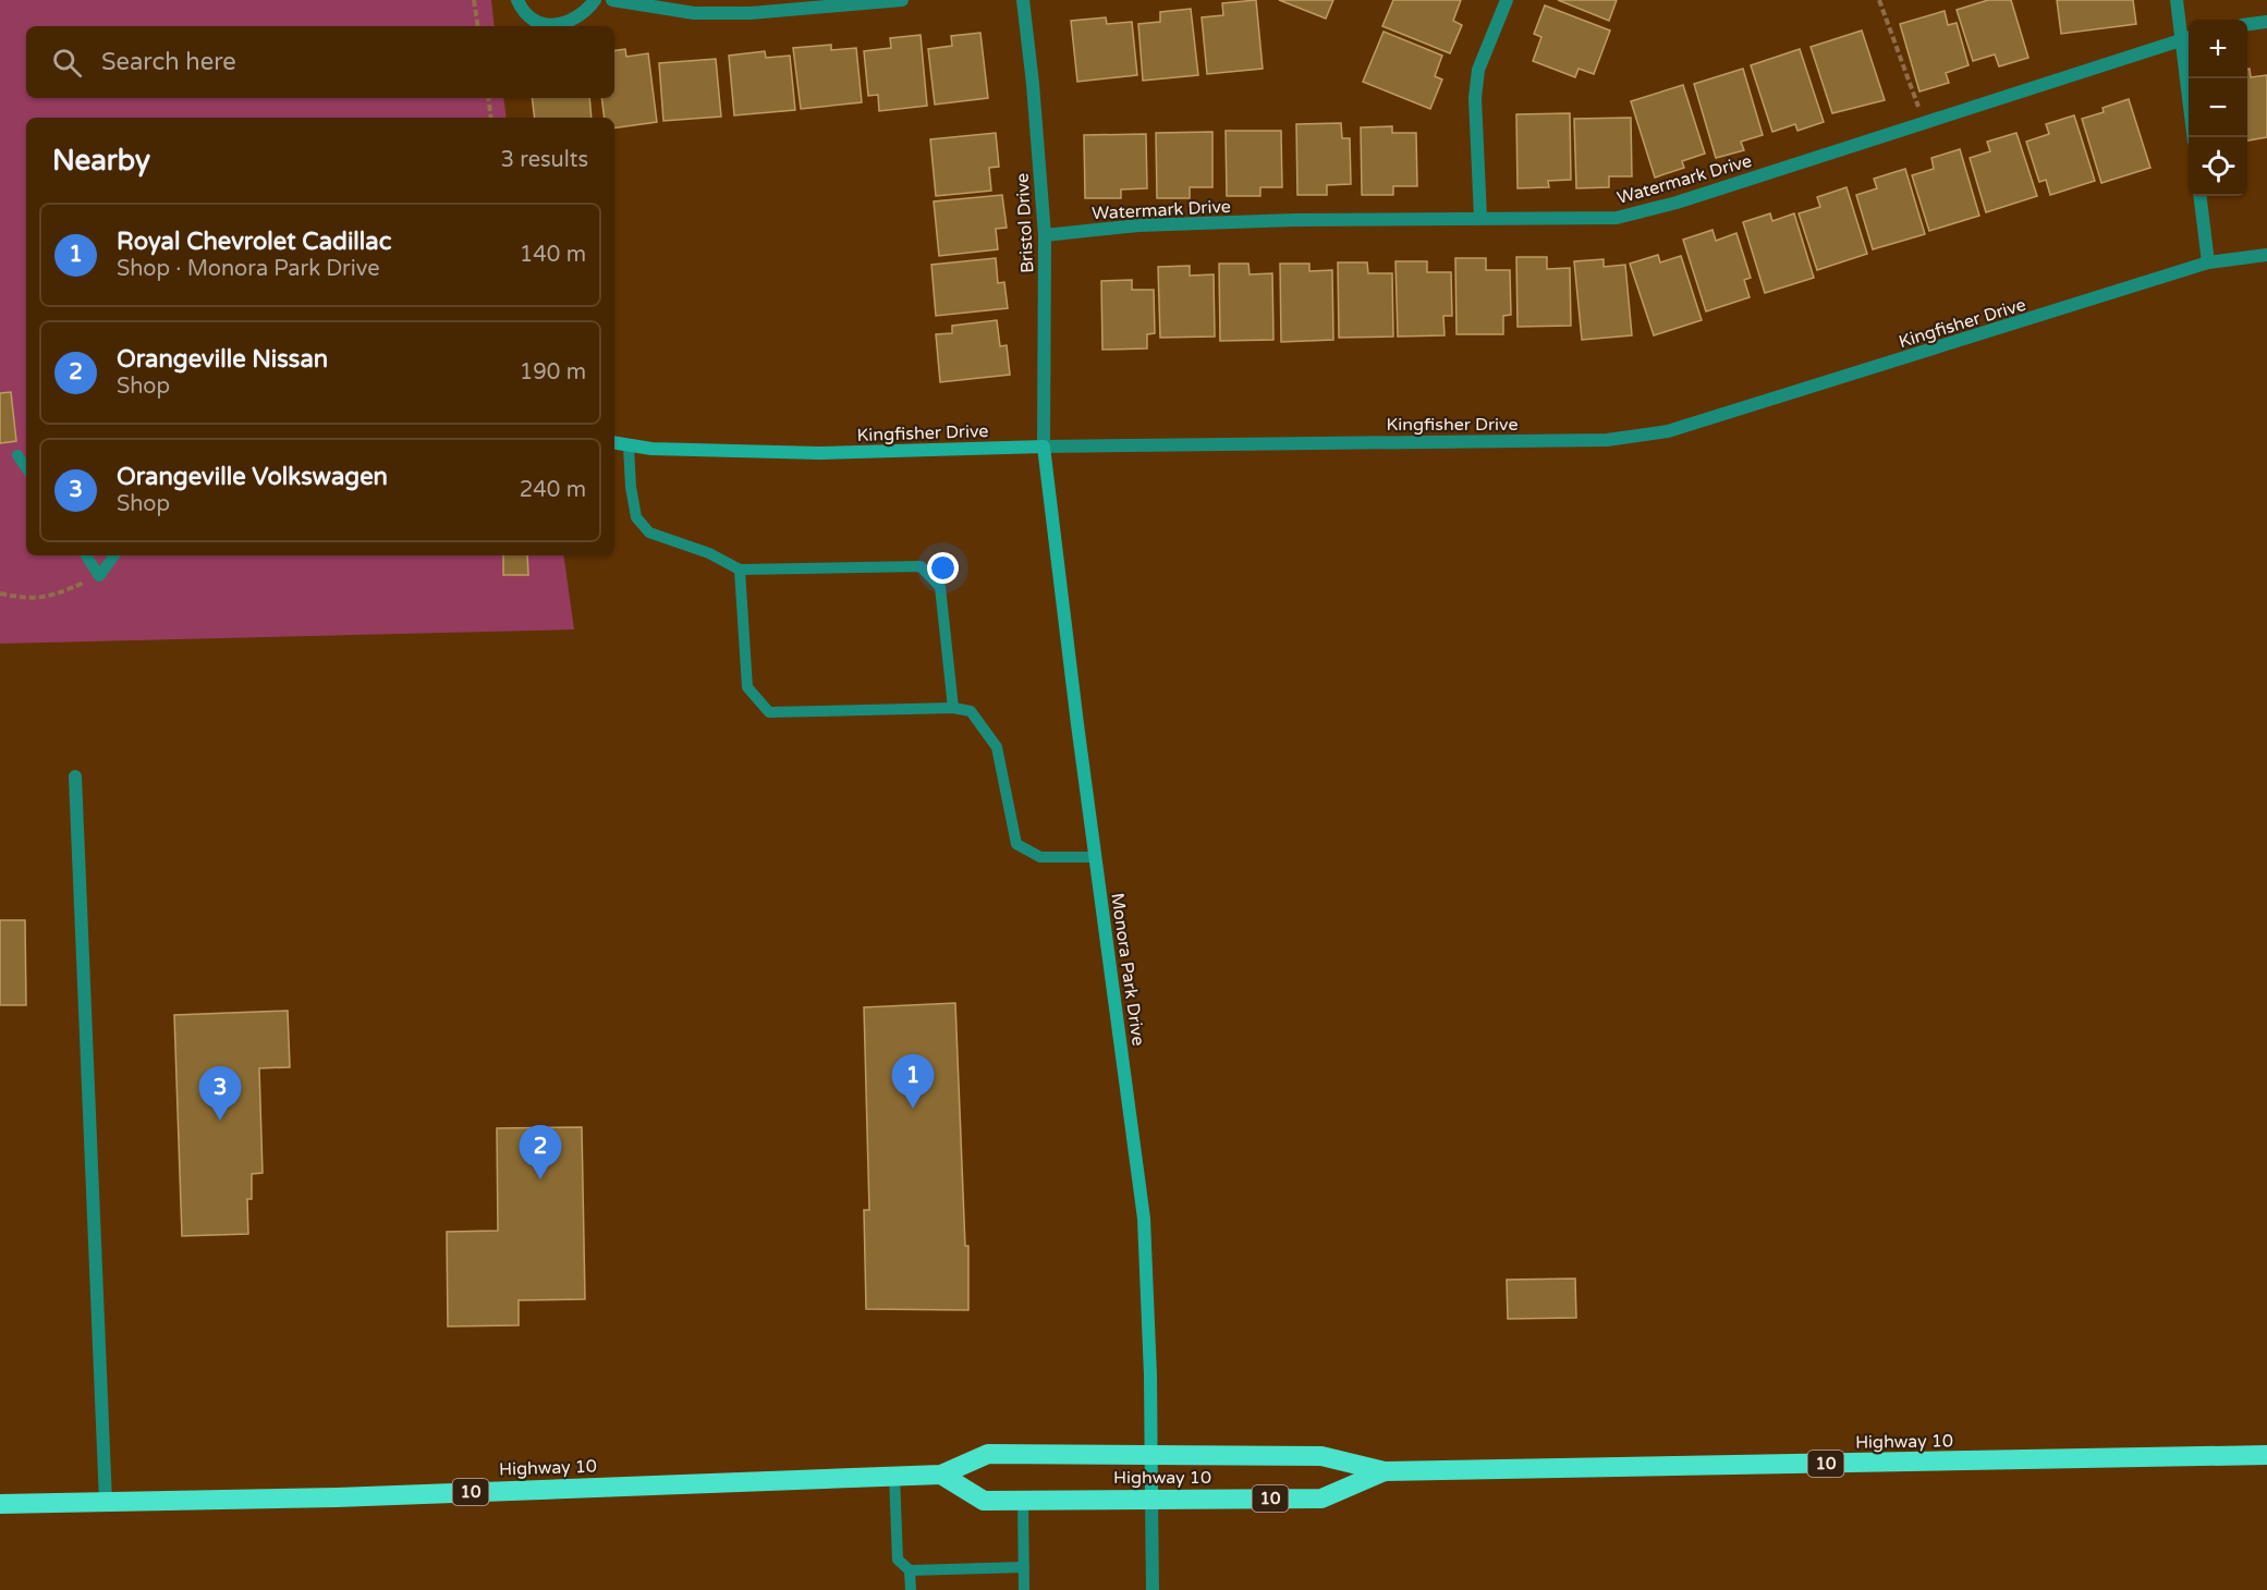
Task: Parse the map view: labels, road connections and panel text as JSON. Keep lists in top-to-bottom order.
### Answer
{
  "streets": {
    "highway": ["Highway 10", "10"],
    "street": [
      "Watermark Drive",
      "Bristol Drive",
      "Kingfisher Drive",
      "Monora Park Drive"
    ]
  },
  "crossings": [
    ["Watermark Drive", "Bristol Drive"],
    ["Bristol Drive", "Kingfisher Drive"],
    ["Bristol Drive", "Monora Park Drive"],
    ["Kingfisher Drive", "Monora Park Drive"],
    ["Monora Park Drive", "Highway 10"]
  ],
  "page": {
    "map_buttons": ["+", "−"],
    "search": "Search here",
    "heading": ["Nearby", "3 results"],
    "list": [
      {
        "mark": "1",
        "name": "Royal Chevrolet Cadillac",
        "note": "Shop · Monora Park Drive",
        "value": "140 m"
      },
      {
        "mark": "2",
        "name": "Orangeville Nissan",
        "note": "Shop",
        "value": "190 m"
      },
      {
        "mark": "3",
        "name": "Orangeville Volkswagen",
        "note": "Shop",
        "value": "240 m"
      }
    ],
    "pins": ["1", "3", "2"]
  }
}
